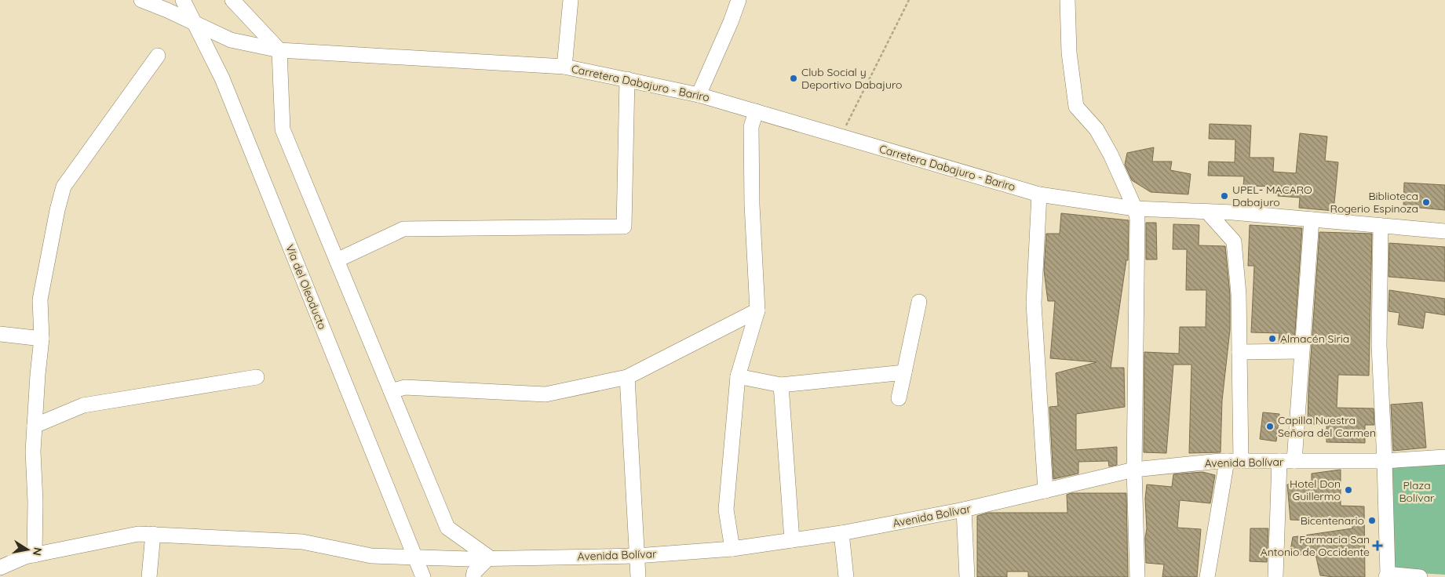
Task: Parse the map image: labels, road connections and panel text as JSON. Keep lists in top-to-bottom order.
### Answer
{
  "streets": {
    "street": ["Carretera Dabajuro - Bariro", "Vía del Oleoducto", "Avenida Bolívar"]
  },
  "crossings": [
    ["Carretera Dabajuro - Bariro", "Vía del Oleoducto"],
    ["Vía del Oleoducto", "Avenida Bolívar"]
  ],
  "parks": ["Plaza Bolívar"],
  "places": {
    "other": [
      "Club Social y Deportivo Dabajuro",
      "UPEL- MACARO Dabajuro",
      "Biblioteca Rogerio Espinoza",
      "Almacén Siria",
      "Capilla Nuestra Señora del Carmen",
      "Hotel Don Guillermo",
      "Bicentenario"
    ],
    "health": ["Farmacia San Antonio de Occidente"]
  },
  "north": "right"
}
